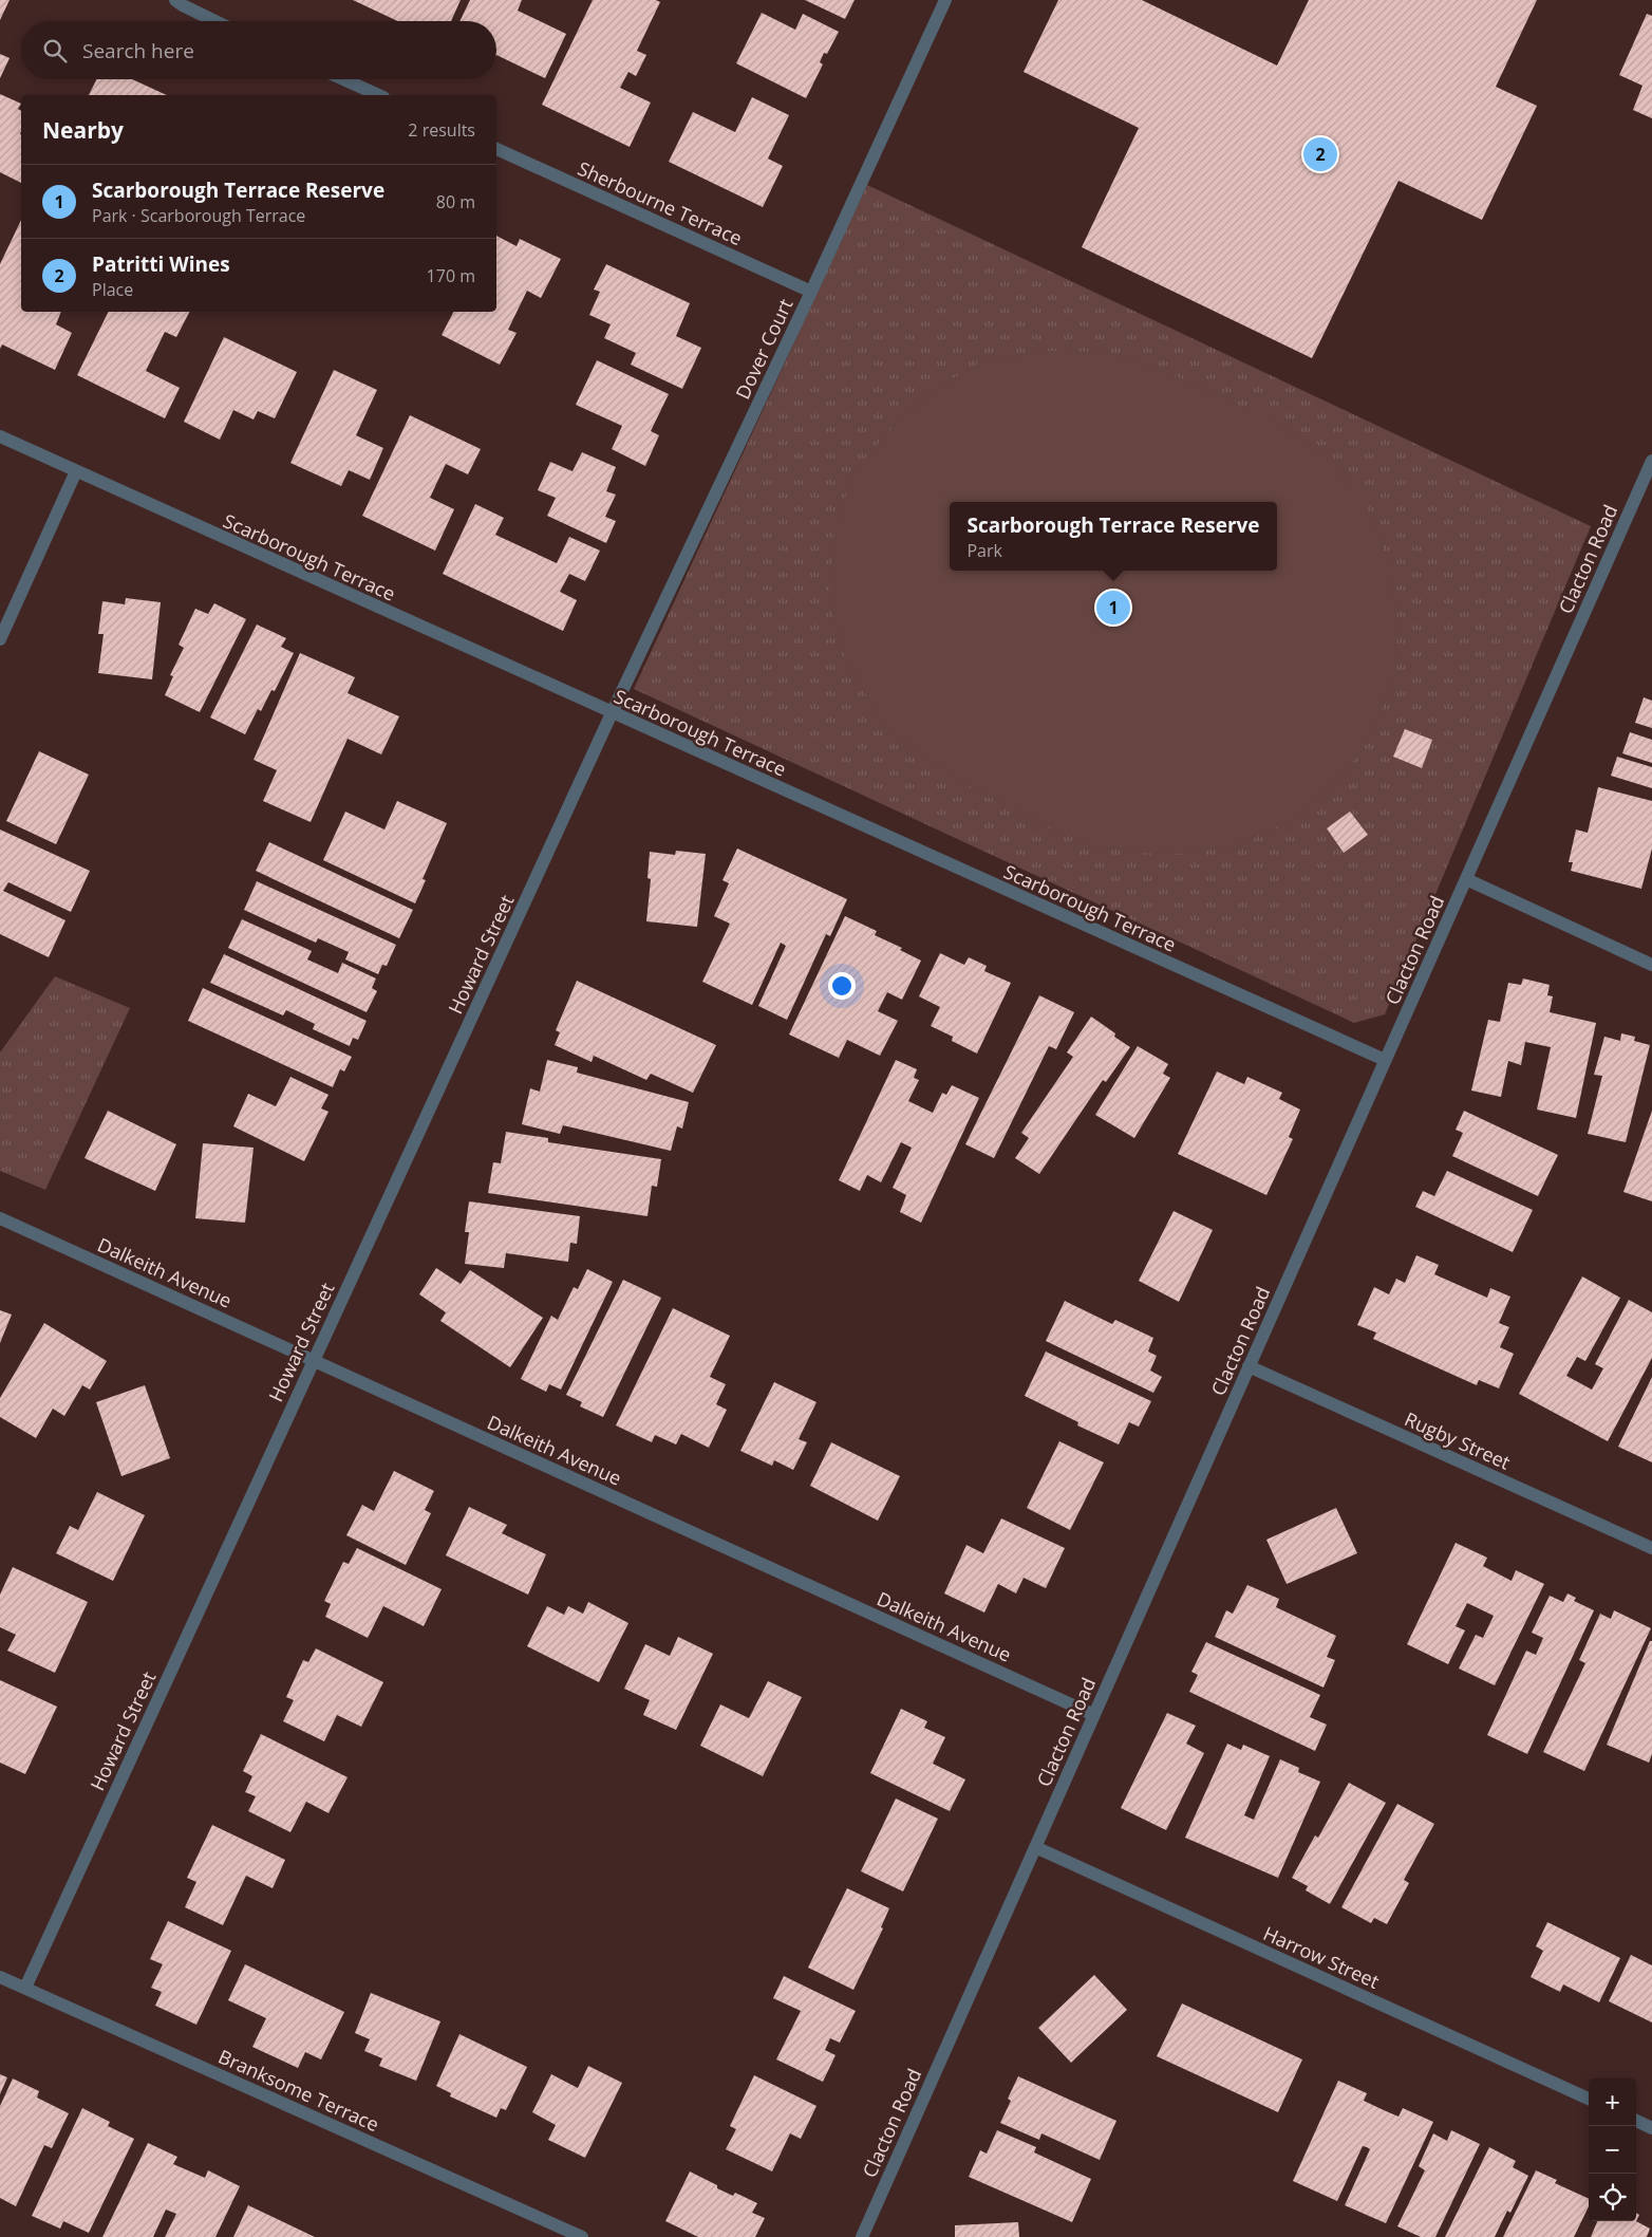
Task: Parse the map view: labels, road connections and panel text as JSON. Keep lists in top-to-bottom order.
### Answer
{
  "streets": {
    "street": [
      "Sherbourne Terrace",
      "Dover Court",
      "Scarborough Terrace",
      "Clacton Road",
      "Howard Street",
      "Dalkeith Avenue",
      "Rugby Street",
      "Harrow Street",
      "Branksome Terrace"
    ]
  },
  "crossings": [
    ["Sherbourne Terrace", "Dover Court"],
    ["Dover Court", "Scarborough Terrace"],
    ["Dover Court", "Howard Street"],
    ["Scarborough Terrace", "Clacton Road"],
    ["Scarborough Terrace", "Howard Street"],
    ["Clacton Road", "Dalkeith Avenue"],
    ["Clacton Road", "Rugby Street"],
    ["Clacton Road", "Harrow Street"],
    ["Howard Street", "Dalkeith Avenue"],
    ["Howard Street", "Branksome Terrace"]
  ],
  "page": {
    "search": "Search here",
    "heading": ["Nearby", "2 results"],
    "pins": ["2", "1"],
    "list": [
      {
        "mark": "1",
        "name": "Scarborough Terrace Reserve",
        "note": "Park · Scarborough Terrace",
        "value": "80 m"
      },
      {
        "mark": "2",
        "name": "Patritti Wines",
        "note": "Place",
        "value": "170 m"
      }
    ],
    "popup": ["Scarborough Terrace Reserve", "Park"],
    "map_buttons": ["+", "−"]
  }
}
